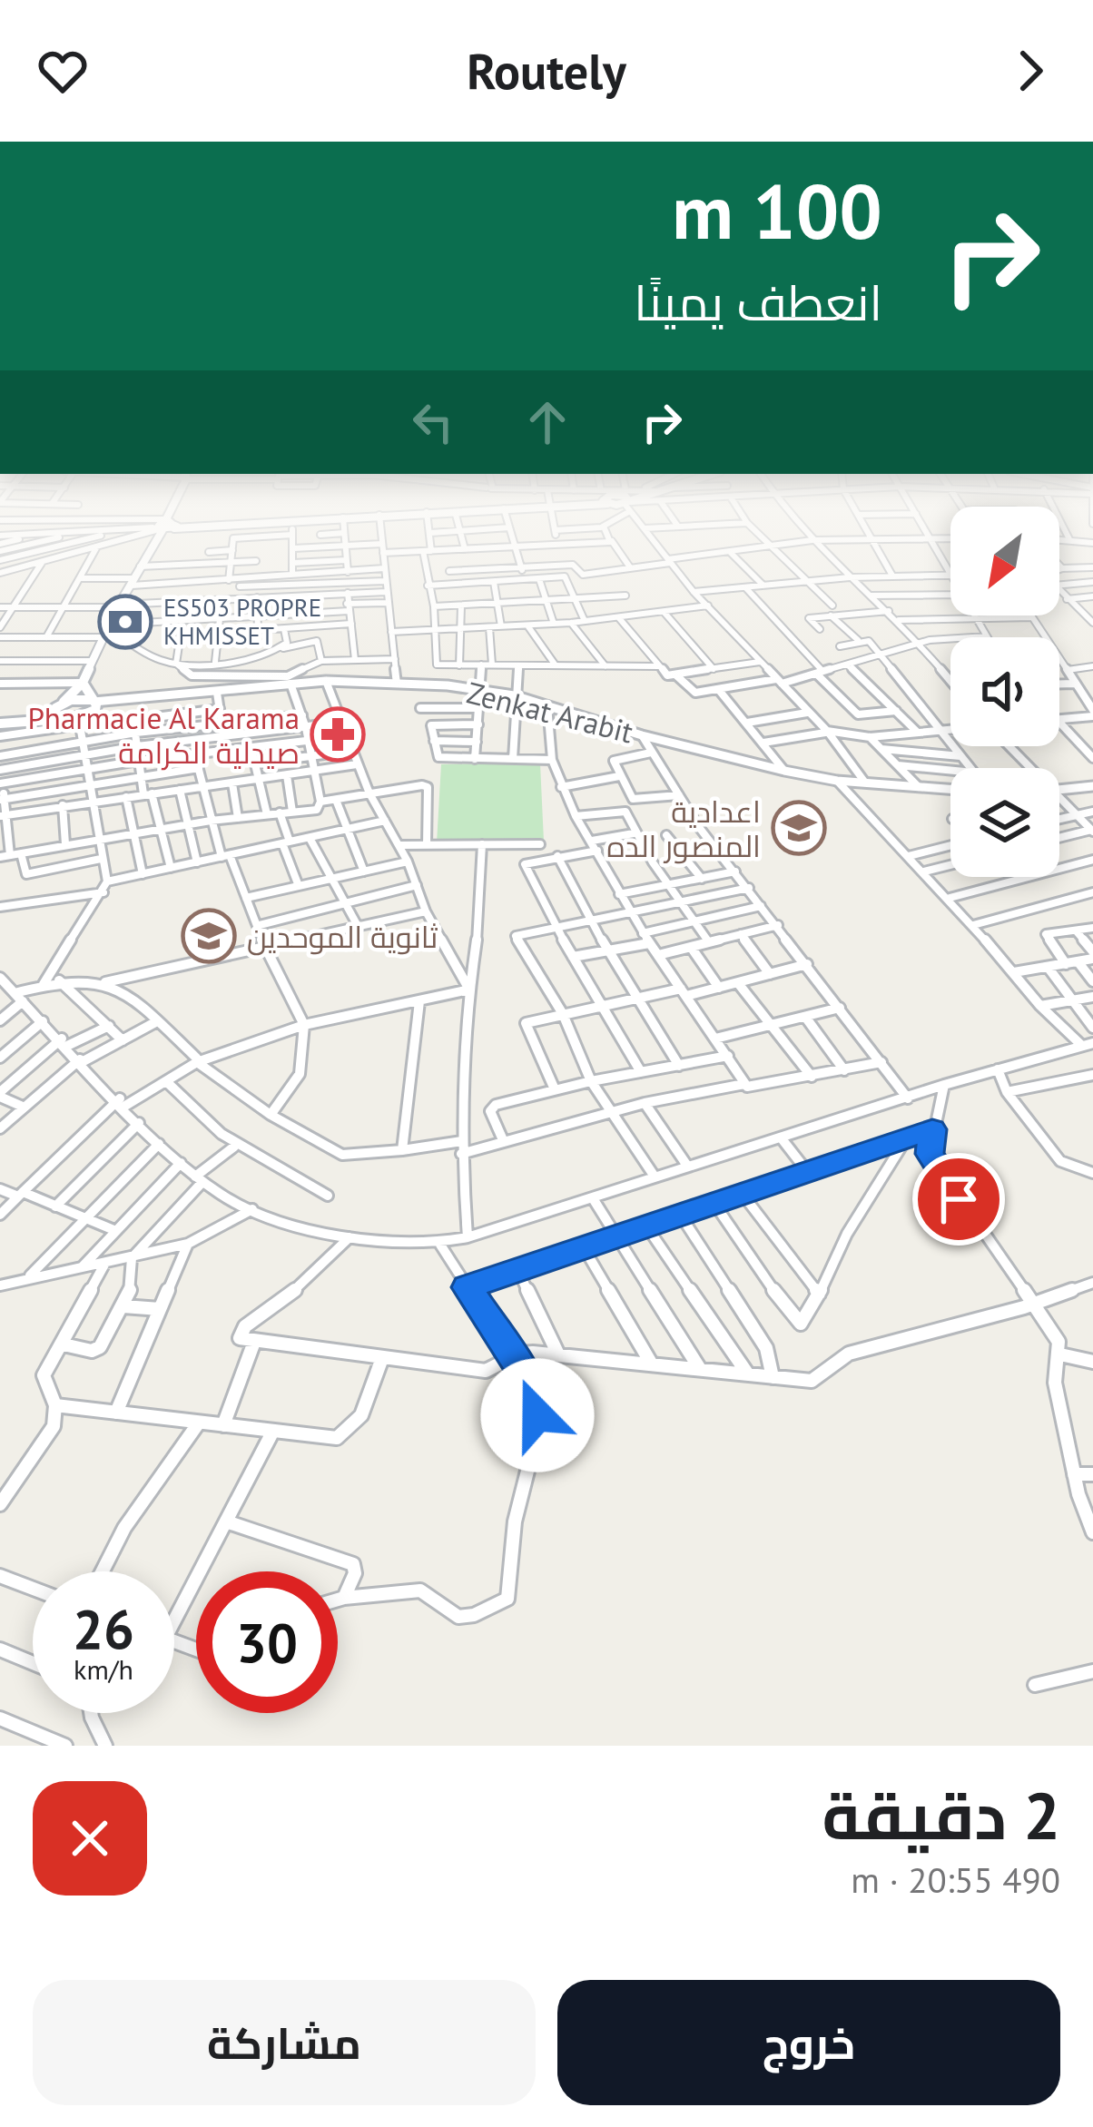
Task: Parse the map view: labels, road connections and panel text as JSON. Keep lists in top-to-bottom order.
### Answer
{
  "streets": {
    "street": ["Zenkat Arabit"]
  },
  "places": {
    "bank": ["ES503 PROPRE KHMISSET"],
    "pharmacy": ["Pharmacie Al Karama صيدلية الكرامة"],
    "school or university": ["اعدادية المنصور الده", "ثانوية الموحدين"]
  },
  "north": "bottom left",
  "page": {
    "header": "Routely",
    "turn": ["100 m", "انعطف يمينًا"],
    "speed": "26 km/h",
    "limit": "30",
    "heading": ["2 دقيقة", "490 m · 20:55"],
    "buttons": ["خروج", "مشاركة"]
  }
}
